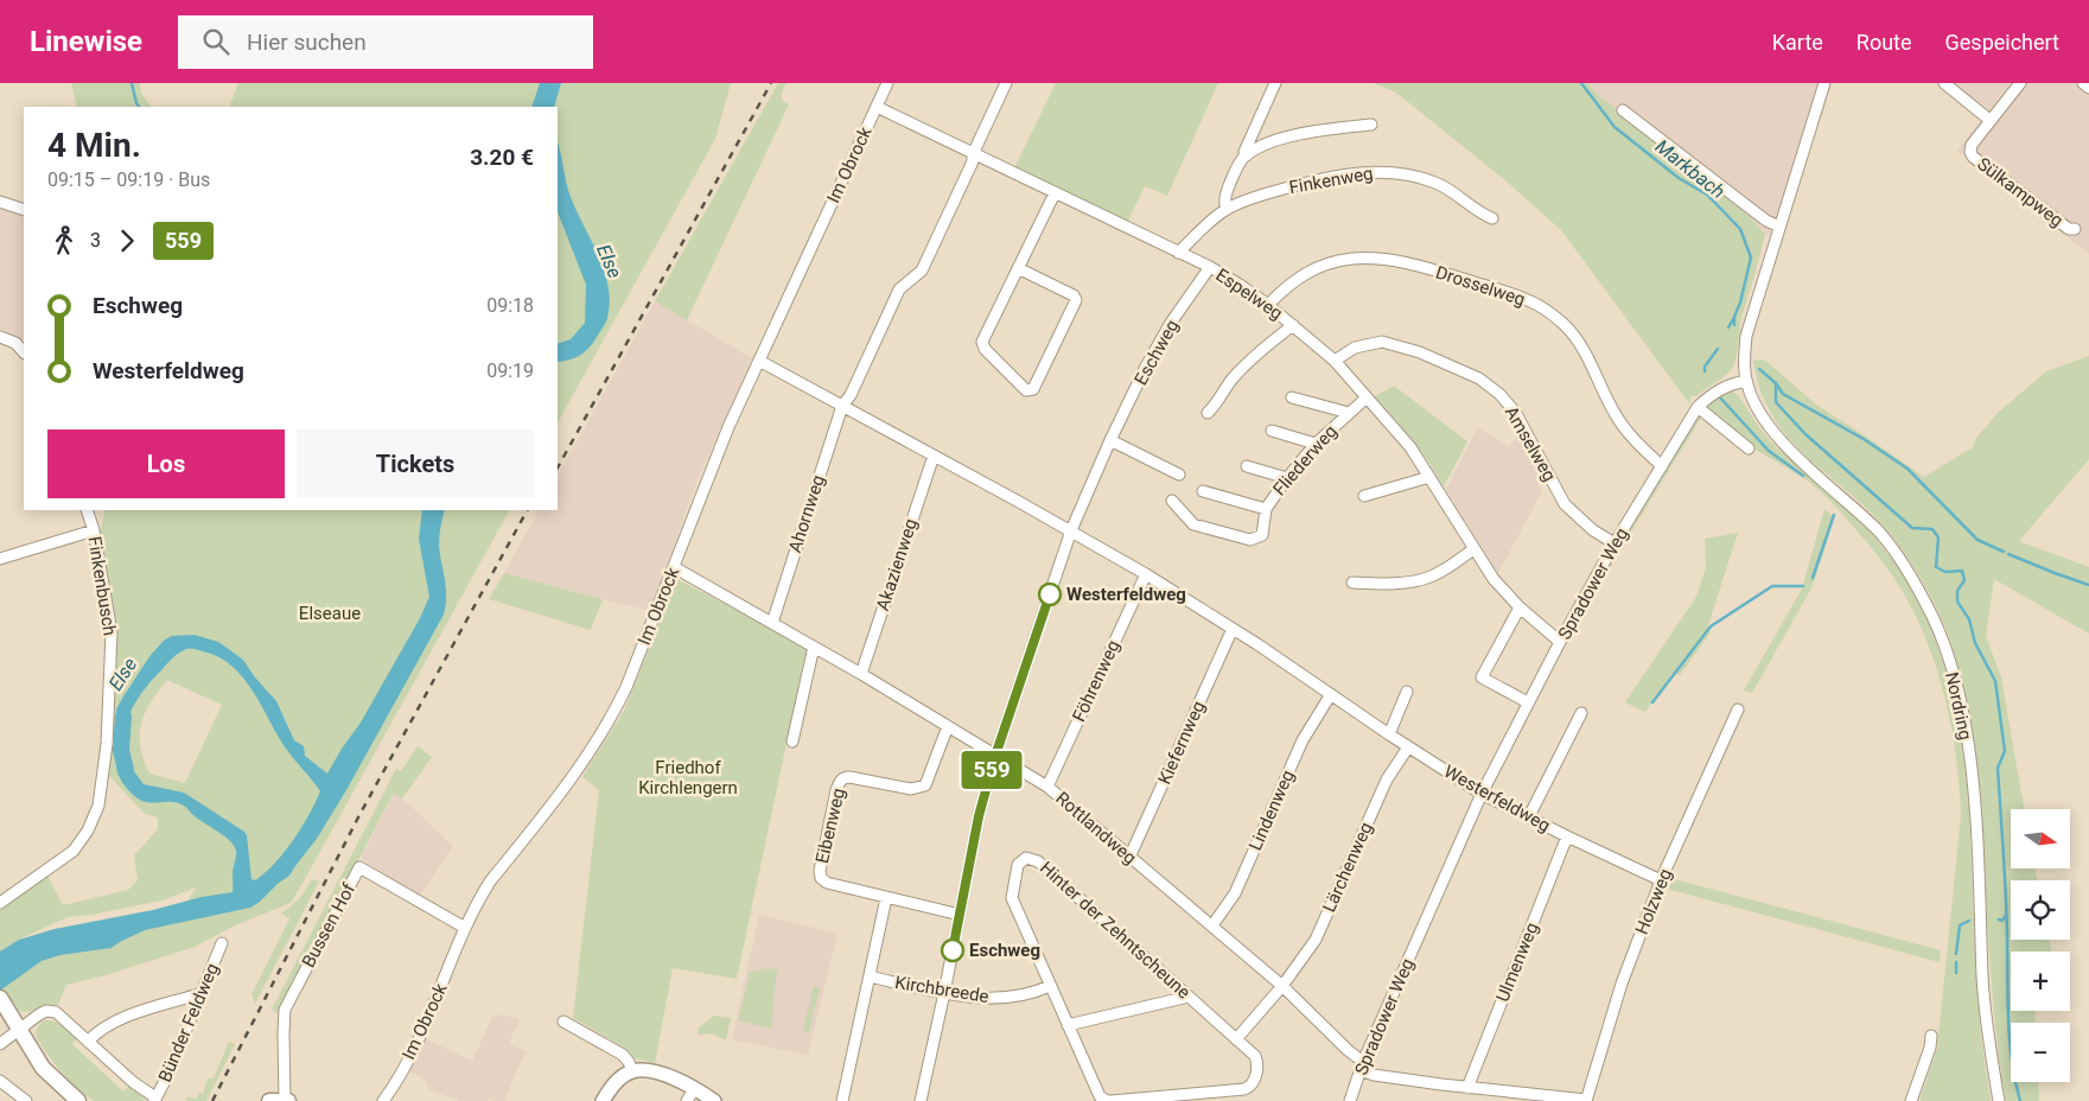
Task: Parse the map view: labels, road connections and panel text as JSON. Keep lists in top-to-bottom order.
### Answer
{
  "streets": {
    "street": [
      "Im Obrock",
      "Finkenweg",
      "Sülkampweg",
      "Drosselweg",
      "Espelweg",
      "Eschweg",
      "Amselweg",
      "Fliederweg",
      "Ahornweg",
      "Akazienweg",
      "Spradower Weg",
      "Finkenbusch",
      "Föhrenweg",
      "Nordring",
      "Kiefernweg",
      "Westerfeldweg",
      "Lindenweg",
      "Eibenweg",
      "Rottlandweg",
      "Lärchenweg",
      "Holzweg",
      "Bussen Hof",
      "Hinter der Zehntscheune",
      "Ulmenweg",
      "Kirchbreede",
      "Bünder Feldweg"
    ]
  },
  "crossings": [
    ["Im Obrock", "Espelweg"],
    ["Im Obrock", "Westerfeldweg"],
    ["Im Obrock", "Rottlandweg"],
    ["Im Obrock", "Bussen Hof"],
    ["Finkenweg", "Espelweg"],
    ["Drosselweg", "Espelweg"],
    ["Drosselweg", "Spradower Weg"],
    ["Espelweg", "Eschweg"],
    ["Espelweg", "Amselweg"],
    ["Espelweg", "Fliederweg"],
    ["Espelweg", "Ahornweg"],
    ["Espelweg", "Spradower Weg"],
    ["Eschweg", "Westerfeldweg"],
    ["Eschweg", "Eibenweg"],
    ["Eschweg", "Rottlandweg"],
    ["Eschweg", "Kirchbreede"],
    ["Amselweg", "Spradower Weg"],
    ["Ahornweg", "Westerfeldweg"],
    ["Ahornweg", "Rottlandweg"],
    ["Akazienweg", "Westerfeldweg"],
    ["Akazienweg", "Rottlandweg"],
    ["Spradower Weg", "Nordring"],
    ["Spradower Weg", "Westerfeldweg"],
    ["Spradower Weg", "Rottlandweg"],
    ["Föhrenweg", "Westerfeldweg"],
    ["Föhrenweg", "Rottlandweg"],
    ["Kiefernweg", "Westerfeldweg"],
    ["Kiefernweg", "Rottlandweg"],
    ["Westerfeldweg", "Lindenweg"],
    ["Westerfeldweg", "Lärchenweg"],
    ["Westerfeldweg", "Holzweg"],
    ["Westerfeldweg", "Ulmenweg"],
    ["Lindenweg", "Rottlandweg"],
    ["Eibenweg", "Rottlandweg"],
    ["Eibenweg", "Kirchbreede"],
    ["Rottlandweg", "Lärchenweg"],
    ["Lärchenweg", "Hinter der Zehntscheune"],
    ["Hinter der Zehntscheune", "Kirchbreede"]
  ],
  "water": ["Markbach", "Else"],
  "parks": ["Elseaue", "Friedhof Kirchlengern"],
  "places": ["Westerfeldweg", "Eschweg"],
  "lines": ["bus line 559"],
  "north": "right",
  "page": {
    "header": "Linewise",
    "search": "Hier suchen",
    "nav": ["Karte", "Route", "Gespeichert"],
    "on_map": "559",
    "heading": ["4 Min.", "09:15 – 09:19 · Bus", "3.20 €"],
    "legs": ["3", "559"],
    "list": [
      {
        "name": "Eschweg",
        "value": "09:18"
      },
      {
        "name": "Westerfeldweg",
        "value": "09:19"
      }
    ],
    "buttons": ["Los", "Tickets"],
    "map_buttons": ["+", "−"]
  }
}
